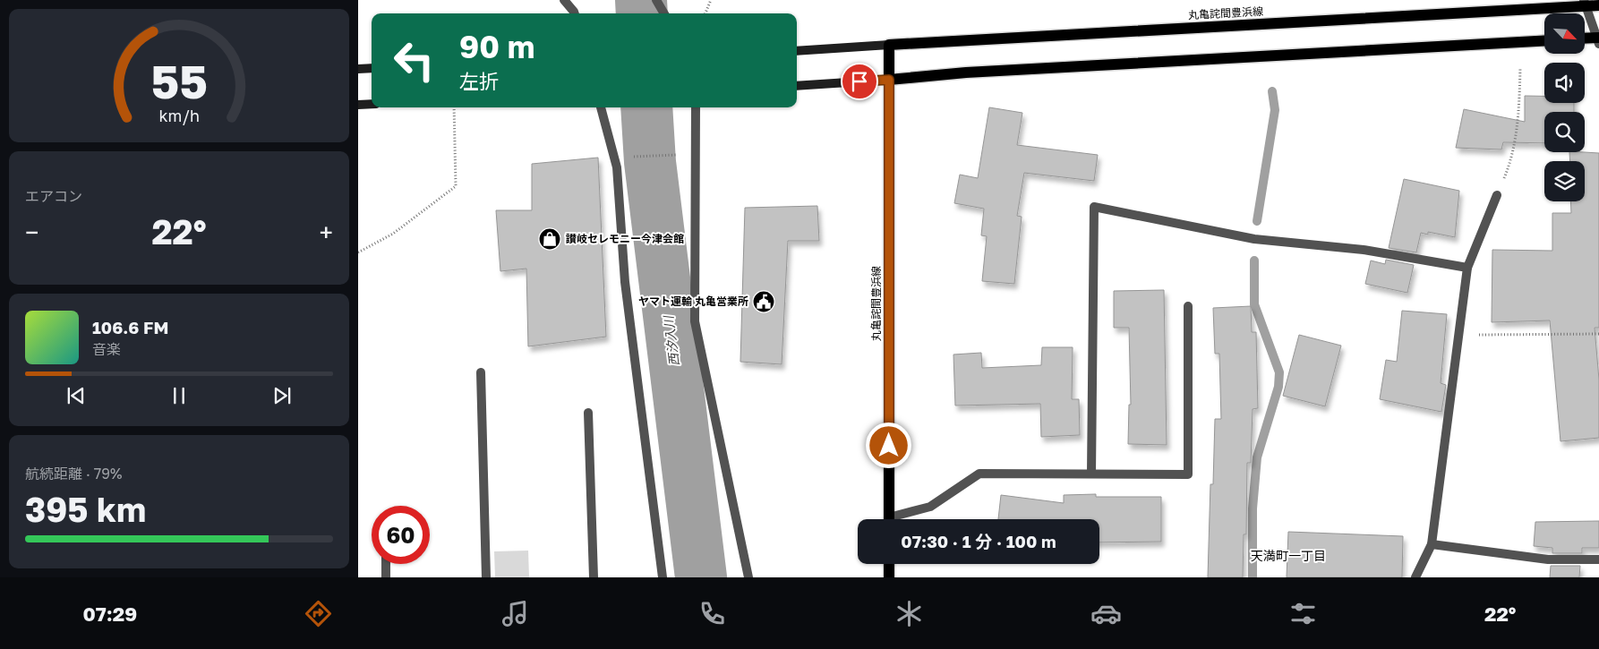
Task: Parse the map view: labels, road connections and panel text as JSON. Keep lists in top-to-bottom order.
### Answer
{
  "streets": {
    "main road": ["丸亀詫間豊浜線"]
  },
  "districts": ["天満町一丁目"],
  "water": ["西汐入川"],
  "places": {
    "shop": ["讃岐セレモニー今津会館"],
    "public building": ["ヤマト運輸 丸亀営業所"]
  },
  "north": "bottom right",
  "page": {
    "turn": ["90 m", "左折"],
    "tile": [
      "エアコン",
      ["航続距離 · 79%", "395 km"]
    ],
    "heat": ["−", "22°", "+"],
    "song": ["106.6 FM", "音楽"],
    "limit": "60",
    "trip": "07:30 · 1 分 · 100 m",
    "tabs": ["07:29", "22°"],
    "gauge": ["55", "km/h"]
  }
}
